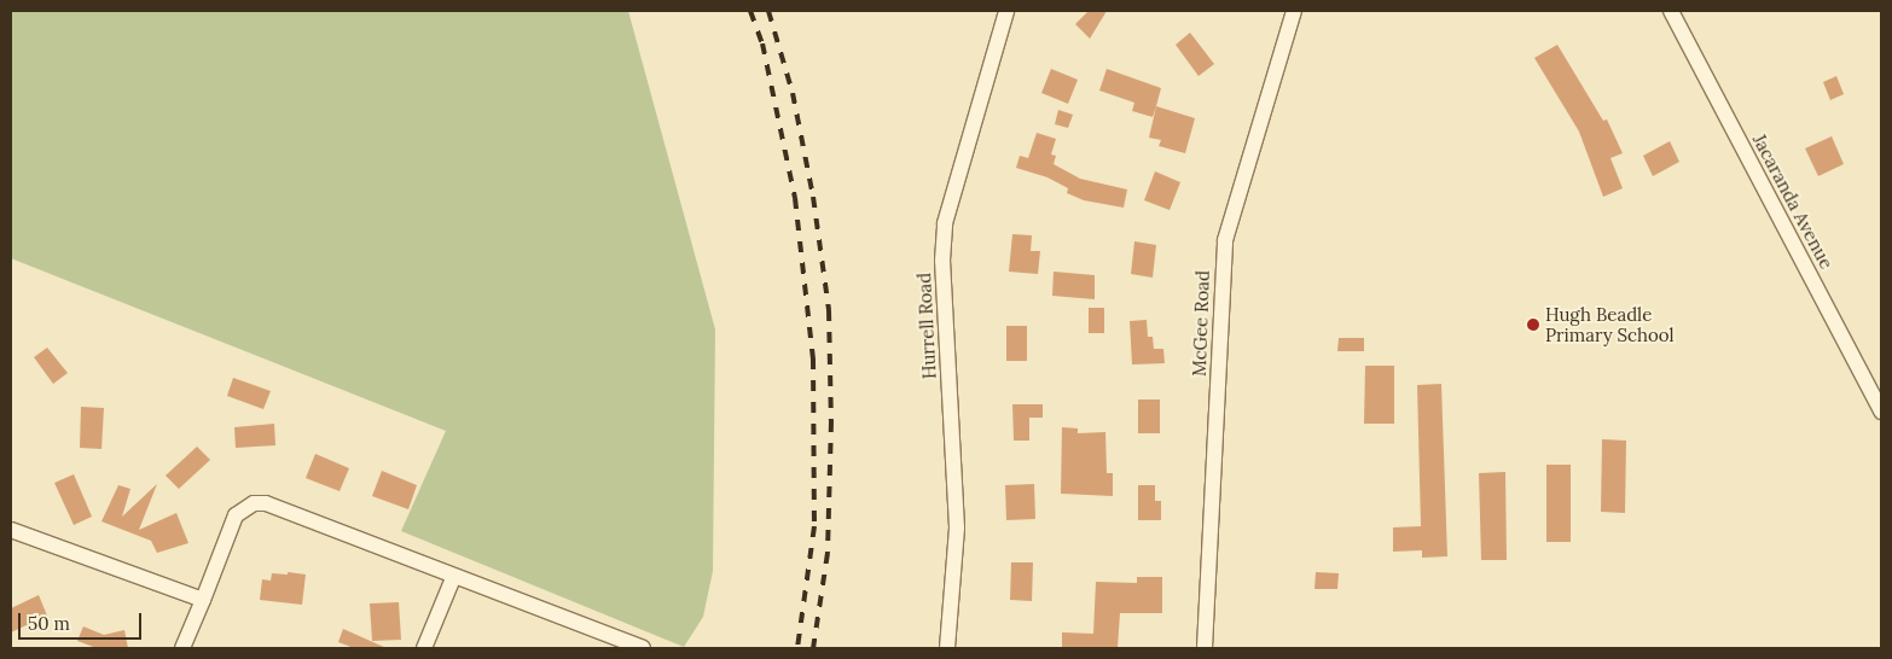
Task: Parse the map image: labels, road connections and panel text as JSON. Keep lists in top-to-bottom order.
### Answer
{
  "streets": {
    "street": ["Jacaranda Avenue", "McGee Road", "Hurrell Road"]
  },
  "places": ["Hugh Beadle Primary School"],
  "scale_bar": "50 m"
}
